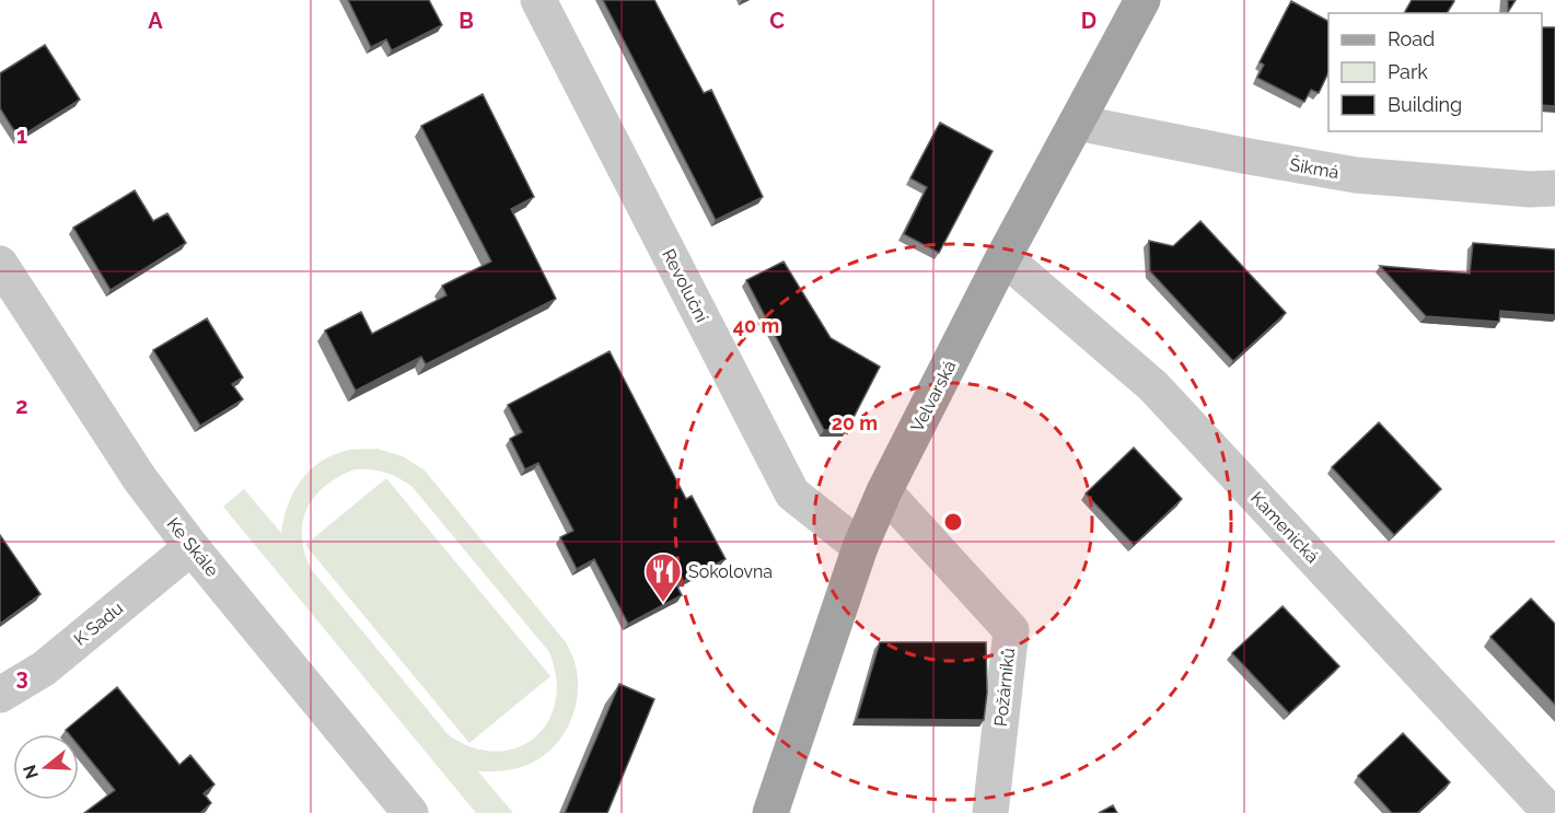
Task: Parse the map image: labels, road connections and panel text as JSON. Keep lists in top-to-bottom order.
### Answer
{
  "streets": {
    "main road": ["Velvarská"],
    "street": [
      "Šikmá",
      "Revoluční",
      "Kamenická",
      "Ke Skále",
      "K Sadu",
      "Požárníků"
    ]
  },
  "crossings": [
    ["Šikmá", "Velvarská"],
    ["Revoluční", "Velvarská"],
    ["Velvarská", "Kamenická"],
    ["Velvarská", "Požárníků"],
    ["Ke Skále", "K Sadu"]
  ],
  "places": {
    "restaurant": ["Sokolovna"]
  },
  "legend": ["Road", "Park", "Building"],
  "north": "left",
  "grid": {
    "columns": [
      "A",
      "B",
      "C",
      "D"
    ],
    "rows": ["1", "2", "3"]
  },
  "rings": ["40 m", "20 m"]
}
